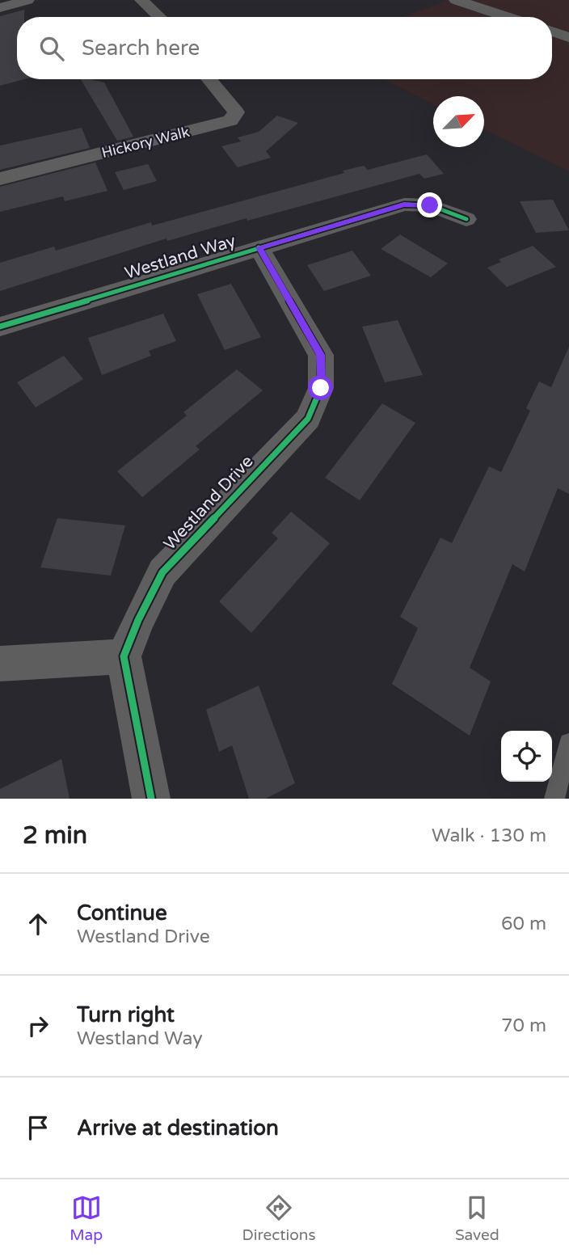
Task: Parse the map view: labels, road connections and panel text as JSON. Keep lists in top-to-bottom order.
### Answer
{
  "streets": {
    "street": ["Hickory Walk", "Westland Way", "Westland Drive"]
  },
  "crossings": [
    ["Westland Way", "Westland Drive"]
  ],
  "north": "top right",
  "page": {
    "search": "Search here",
    "heading": ["2 min", "Walk · 130 m"],
    "list": [
      ["Continue", "Westland Drive", "60 m"],
      ["Turn right", "Westland Way", "70 m"],
      "Arrive at destination"
    ],
    "nav": ["Map", "Directions", "Saved"]
  }
}
